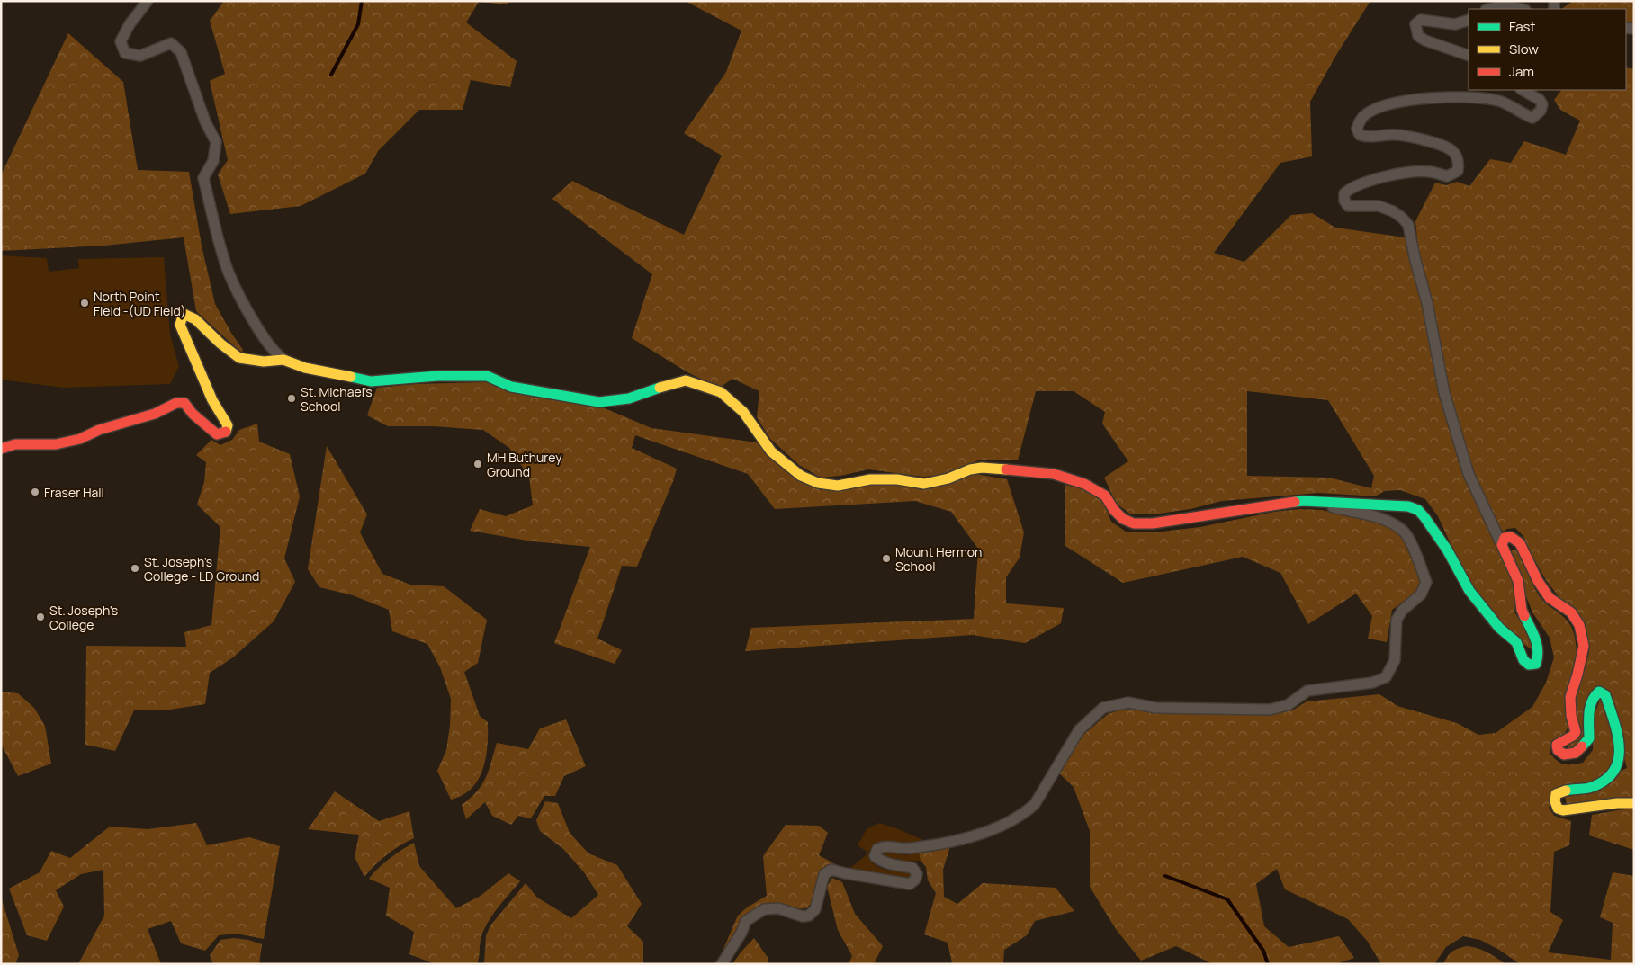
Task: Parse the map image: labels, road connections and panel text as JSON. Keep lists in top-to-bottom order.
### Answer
{
  "places": [
    "North Point Field -(UD Field)",
    "St. Michael's School",
    "MH Buthurey Ground",
    "Fraser Hall",
    "Mount Hermon School",
    "St. Joseph's College - LD Ground",
    "St. Joseph's College"
  ],
  "legend": ["Fast", "Slow", "Jam"]
}
